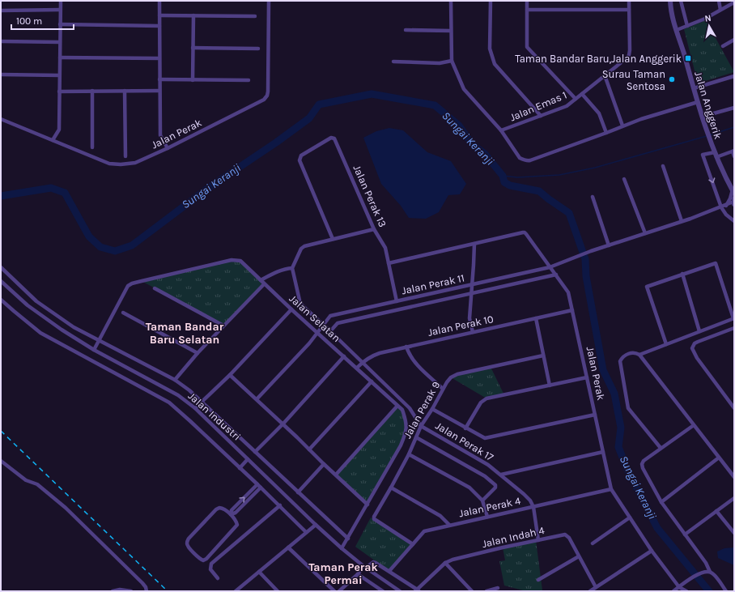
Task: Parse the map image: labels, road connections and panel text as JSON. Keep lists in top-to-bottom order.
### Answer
{
  "streets": {
    "street": [
      "Jalan Anggerik",
      "Jalan Emas 1",
      "Jalan Perak",
      "Jalan Perak 13",
      "Jalan Perak 11",
      "Jalan Selatan",
      "Jalan Perak 10",
      "Jalan Perak 9",
      "Jalan Industri",
      "Jalan Perak 17",
      "Jalan Perak 4",
      "Jalan Indah 4"
    ]
  },
  "crossings": [
    ["Jalan Perak", "Jalan Perak 11"],
    ["Jalan Perak", "Jalan Perak 10"],
    ["Jalan Perak", "Jalan Perak 4"],
    ["Jalan Perak 13", "Jalan Perak 11"],
    ["Jalan Perak 11", "Jalan Selatan"],
    ["Jalan Perak 11", "Jalan Perak 17"],
    ["Jalan Selatan", "Jalan Perak 10"],
    ["Jalan Selatan", "Jalan Industri"],
    ["Jalan Perak 10", "Jalan Perak 17"],
    ["Jalan Perak 9", "Jalan Perak 17"],
    ["Jalan Perak 9", "Jalan Perak 4"],
    ["Jalan Perak 17", "Jalan Perak 4"]
  ],
  "districts": ["Taman Bandar Baru Selatan", "Taman Perak Permai"],
  "water": ["Sungai Keranji"],
  "places": {
    "transit": ["Taman Bandar Baru,Jalan Anggerik"],
    "other": ["Surau Taman Sentosa"]
  },
  "scale_bar": "100 m",
  "north": "top"
}
